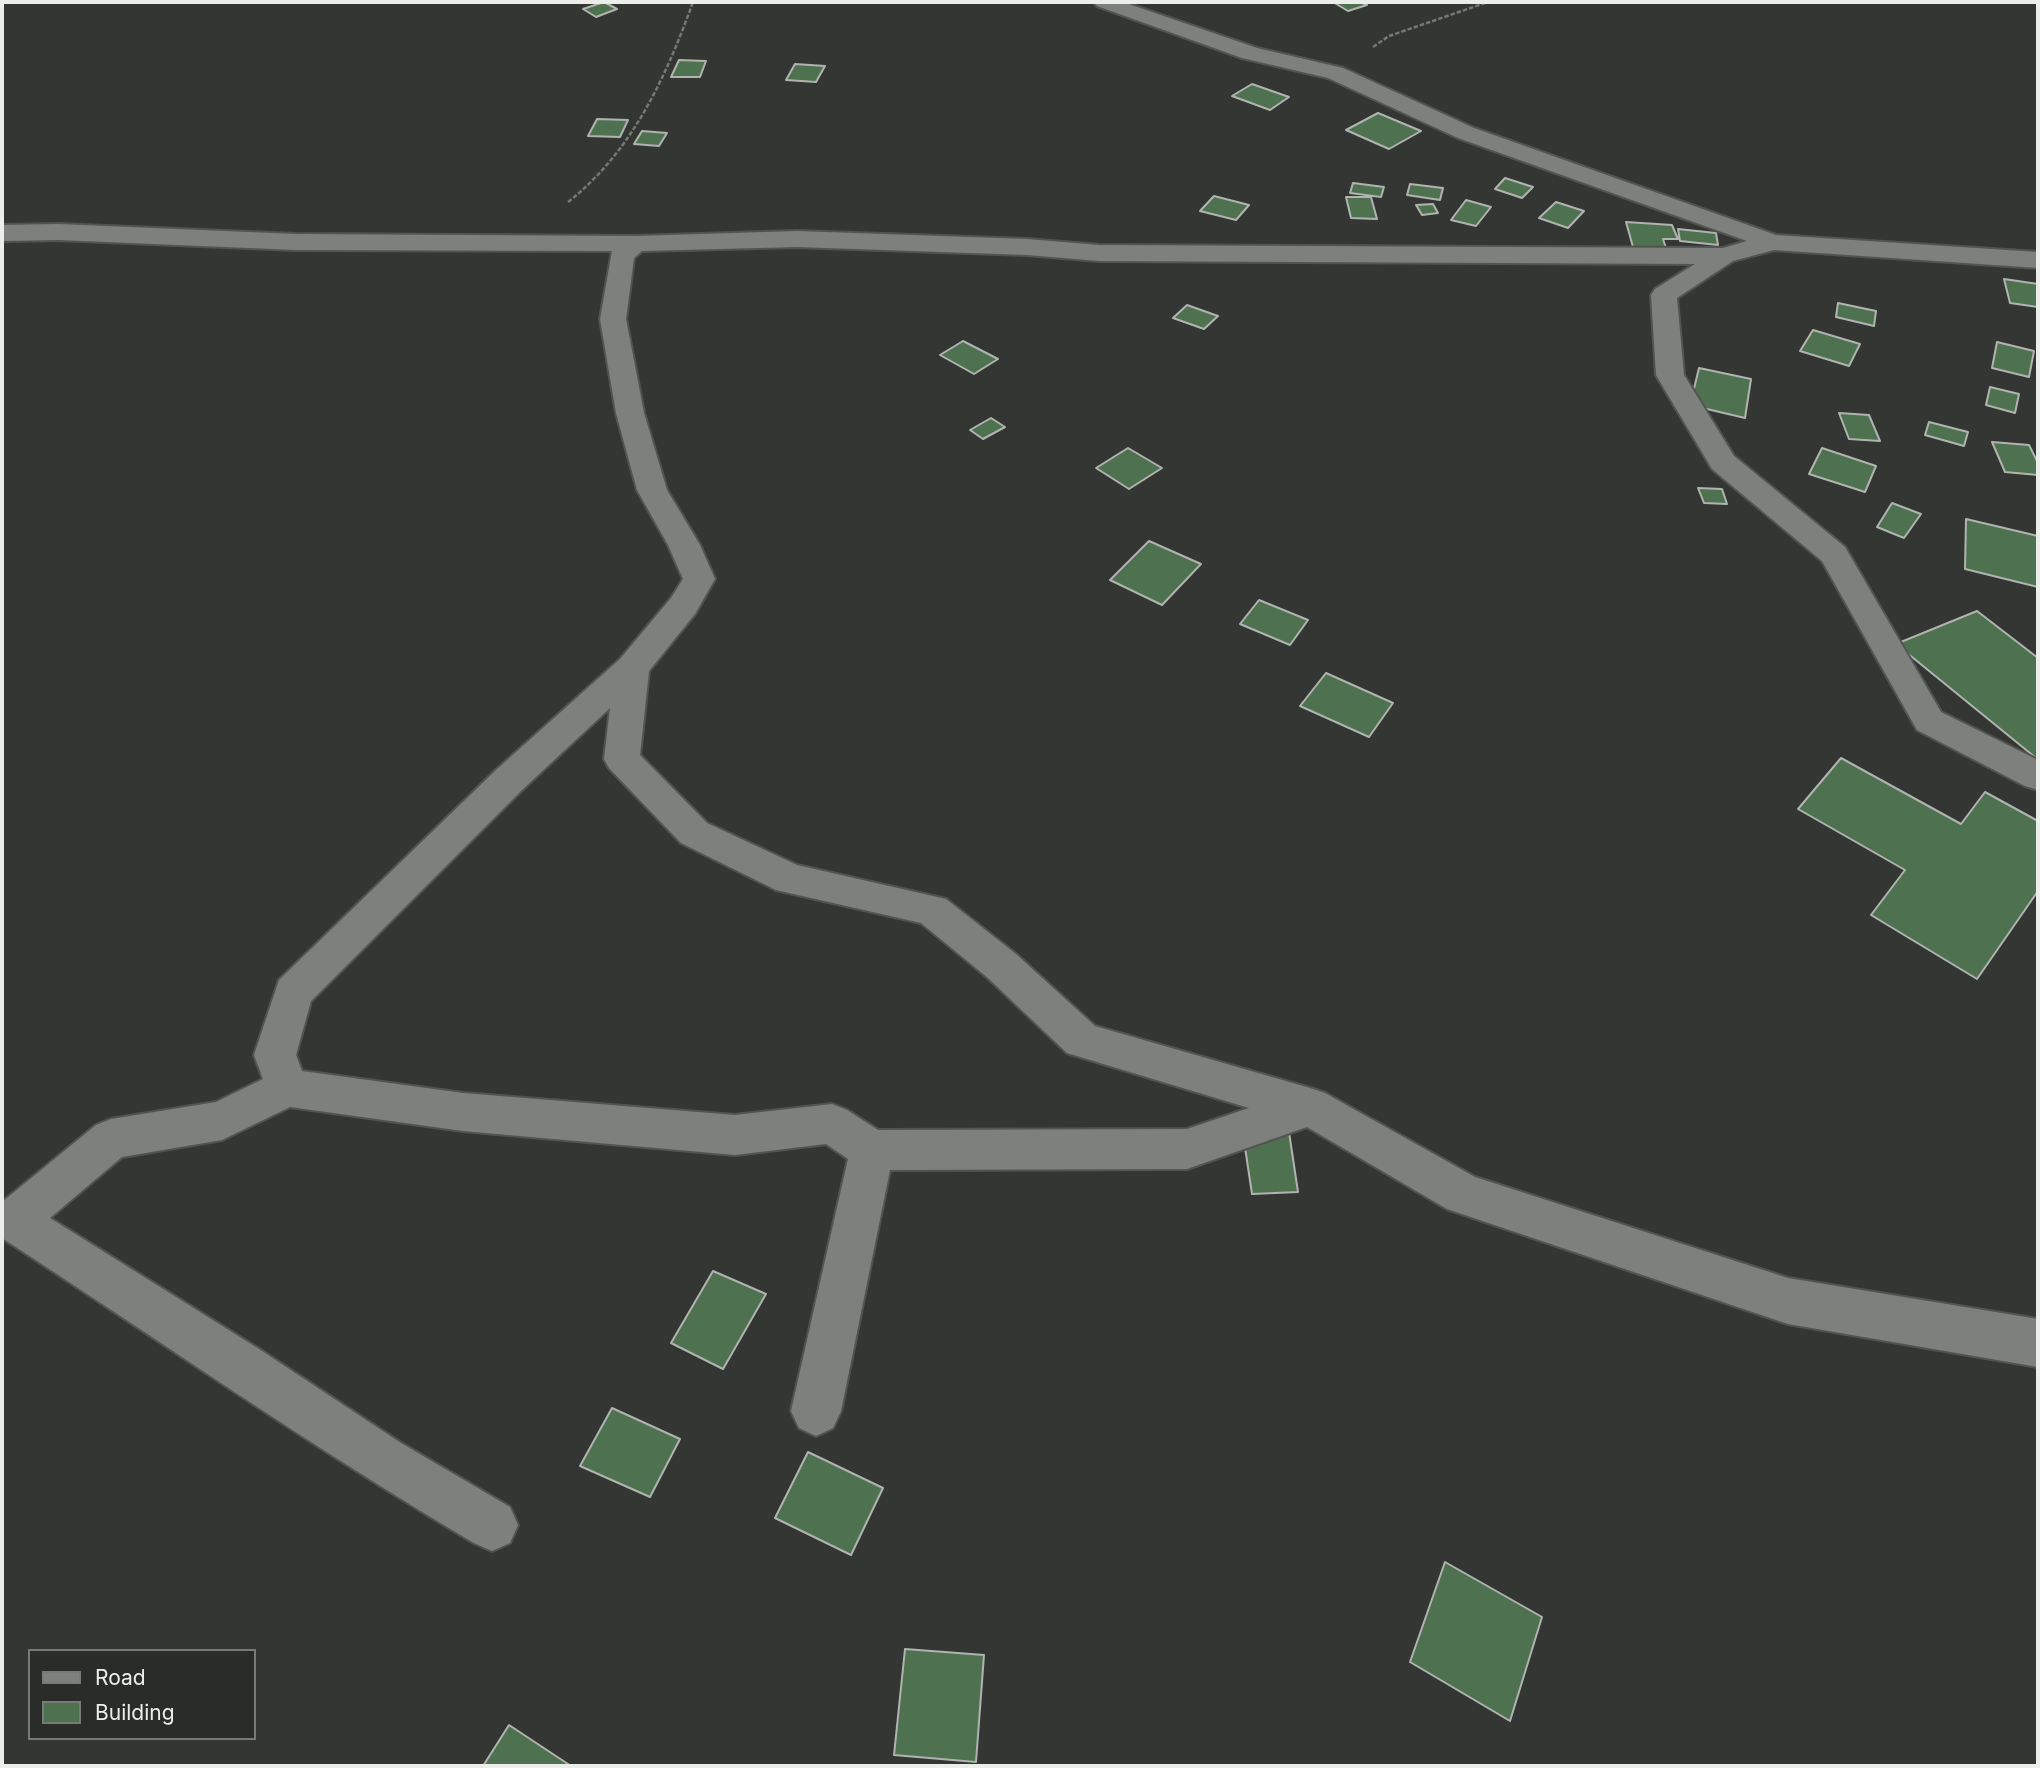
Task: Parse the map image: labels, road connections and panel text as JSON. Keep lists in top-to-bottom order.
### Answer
{
  "legend": ["Road", "Building"]
}
